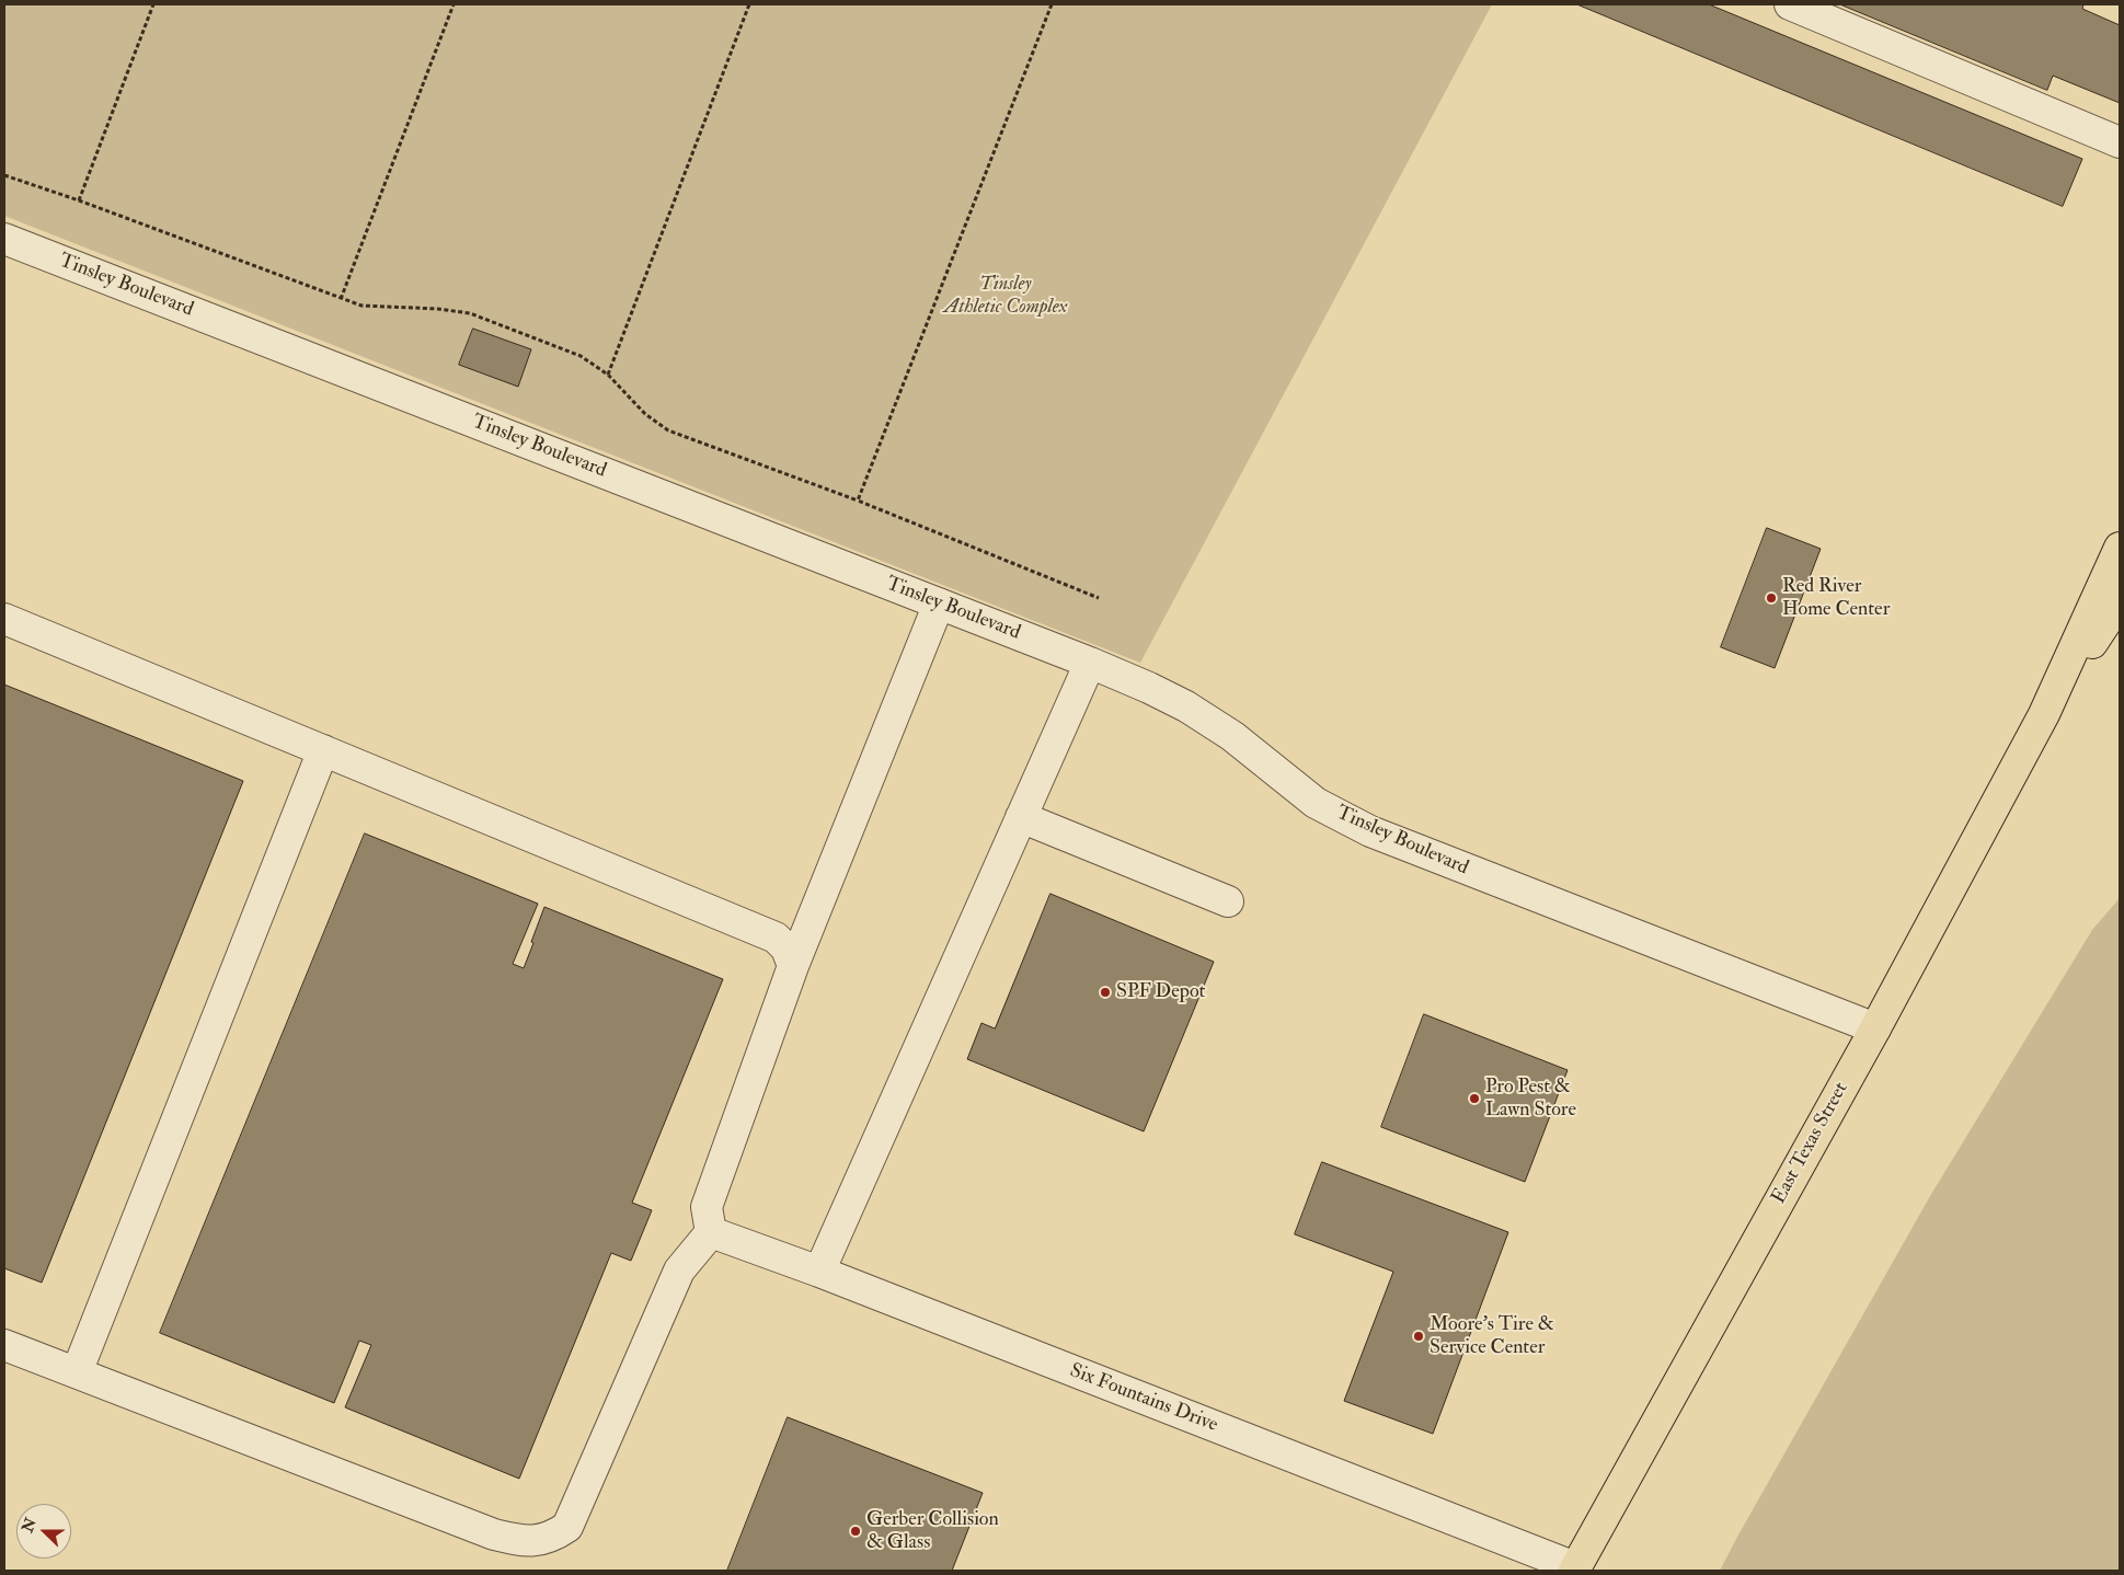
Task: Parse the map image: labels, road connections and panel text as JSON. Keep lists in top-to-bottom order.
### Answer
{
  "streets": {
    "main road": ["East Texas Street"],
    "street": ["Tinsley Boulevard", "Six Fountains Drive"]
  },
  "crossings": [
    ["Tinsley Boulevard", "East Texas Street"],
    ["East Texas Street", "Six Fountains Drive"]
  ],
  "parks": ["Tinsley Athletic Complex"],
  "places": [
    "Red River Home Center",
    "SPF Depot",
    "Pro Pest & Lawn Store",
    "Moore's Tire & Service Center",
    "Gerber Collision & Glass"
  ],
  "north": "left"
}
